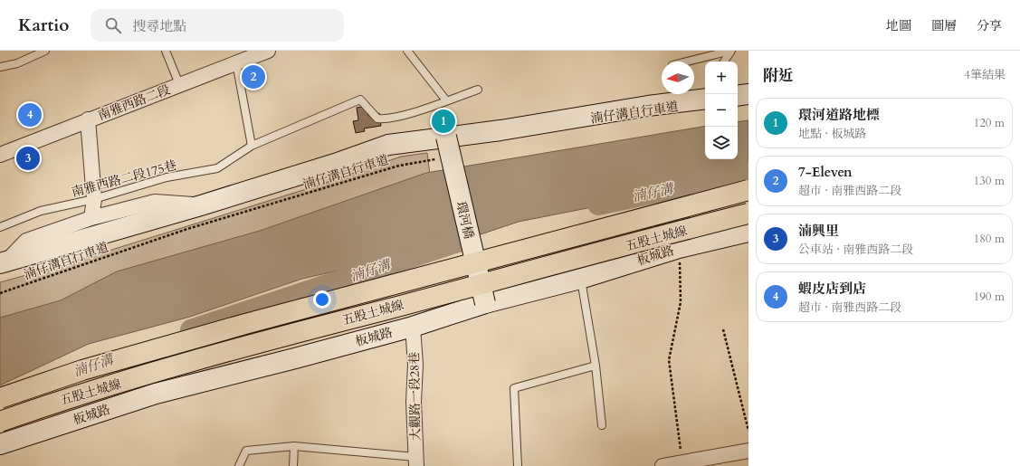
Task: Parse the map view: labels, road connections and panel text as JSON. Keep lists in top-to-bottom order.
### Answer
{
  "streets": {
    "highway": ["五股土城線"],
    "street": [
      "南雅西路二段",
      "環河橋",
      "板城路",
      "大觀路一段28巷"
    ],
    "lane": ["南雅西路二段175巷"],
    "path": ["湳仔溝自行車道"]
  },
  "crossings": [
    ["湳仔溝自行車道", "環河橋"],
    ["環河橋", "板城路"],
    ["板城路", "大觀路一段28巷"]
  ],
  "water": ["湳仔溝"],
  "north": "left",
  "page": {
    "header": "Kartio",
    "search": "搜尋地點",
    "nav": ["地圖", "圖層", "分享"],
    "heading": ["附近", "4筆結果"],
    "map_buttons": ["+", "−"],
    "pins": [
      "2",
      "4",
      "1",
      "3"
    ],
    "list": [
      {
        "mark": "1",
        "name": "環河道路地標",
        "note": "地點 · 板城路",
        "value": "120 m"
      },
      {
        "mark": "2",
        "name": "7-Eleven",
        "note": "超市 · 南雅西路二段",
        "value": "130 m"
      },
      {
        "mark": "3",
        "name": "湳興里",
        "note": "公車站 · 南雅西路二段",
        "value": "180 m"
      },
      {
        "mark": "4",
        "name": "蝦皮店到店",
        "note": "超市 · 南雅西路二段",
        "value": "190 m"
      }
    ]
  }
}
